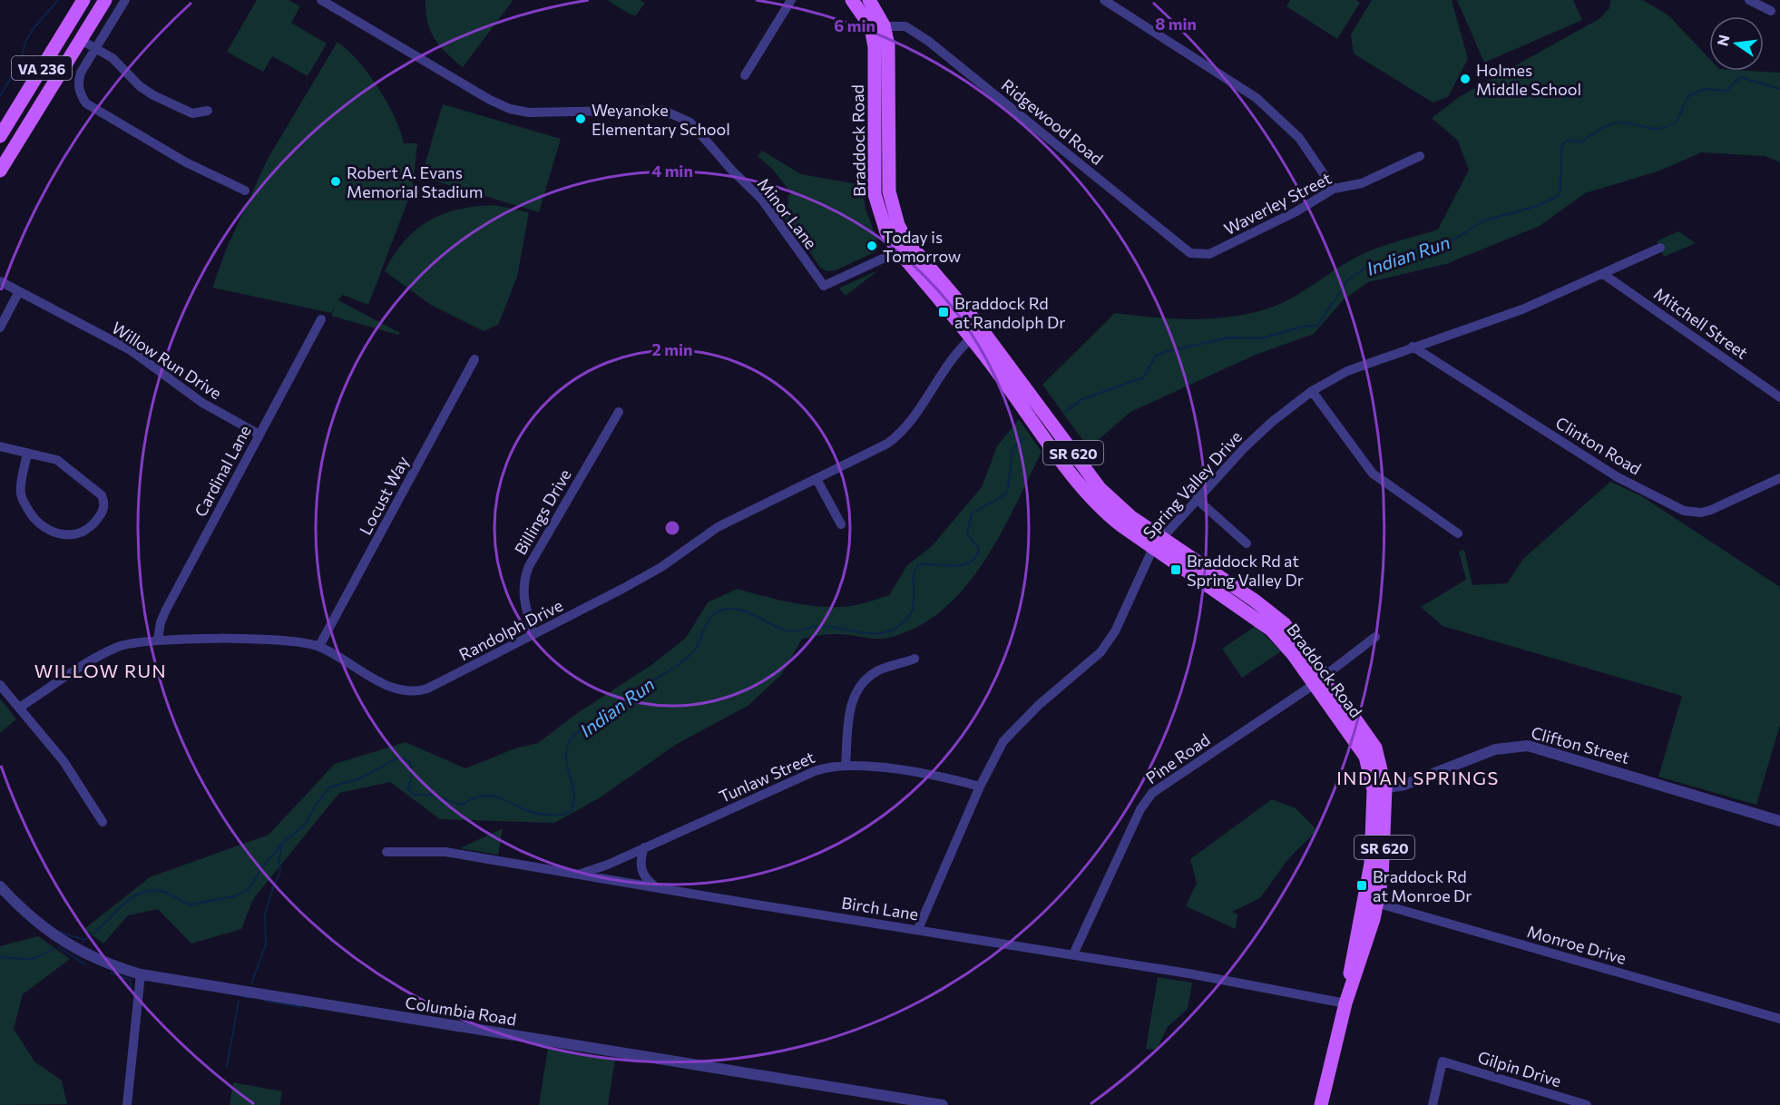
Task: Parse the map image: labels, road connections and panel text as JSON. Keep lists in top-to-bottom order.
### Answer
{
  "streets": {
    "main road": ["VA 236", "Braddock Road", "SR 620"],
    "street": [
      "Ridgewood Road",
      "Waverley Street",
      "Minor Lane",
      "Mitchell Street",
      "Willow Run Drive",
      "Clinton Road",
      "Cardinal Lane",
      "Spring Valley Drive",
      "Locust Way",
      "Billings Drive",
      "Randolph Drive",
      "Clifton Street",
      "Pine Road",
      "Tunlaw Street",
      "Birch Lane",
      "Monroe Drive",
      "Columbia Road",
      "Gilpin Drive"
    ]
  },
  "crossings": [
    ["Ridgewood Road", "Braddock Road"],
    ["Ridgewood Road", "Waverley Street"],
    ["Braddock Road", "Minor Lane"],
    ["Braddock Road", "Spring Valley Drive"],
    ["Braddock Road", "Randolph Drive"],
    ["Braddock Road", "Clifton Street"],
    ["Braddock Road", "Pine Road"],
    ["Braddock Road", "Birch Lane"],
    ["Braddock Road", "Monroe Drive"],
    ["Mitchell Street", "Spring Valley Drive"],
    ["Willow Run Drive", "Cardinal Lane"],
    ["Clinton Road", "Spring Valley Drive"],
    ["Cardinal Lane", "Randolph Drive"],
    ["Spring Valley Drive", "Tunlaw Street"],
    ["Spring Valley Drive", "Birch Lane"],
    ["Locust Way", "Randolph Drive"],
    ["Billings Drive", "Randolph Drive"],
    ["Pine Road", "Birch Lane"],
    ["Tunlaw Street", "Birch Lane"]
  ],
  "districts": ["WILLOW RUN", "INDIAN SPRINGS"],
  "water": ["Indian Run"],
  "places": {
    "other": [
      "Holmes Middle School",
      "Weyanoke Elementary School",
      "Robert A. Evans Memorial Stadium",
      "Today is Tomorrow"
    ],
    "transit": ["Braddock Rd at Randolph Dr", "Braddock Rd at Spring Valley Dr", "Braddock Rd at Monroe Dr"]
  },
  "north": "left",
  "rings": [
    "8 min",
    "6 min",
    "4 min",
    "2 min"
  ]
}
